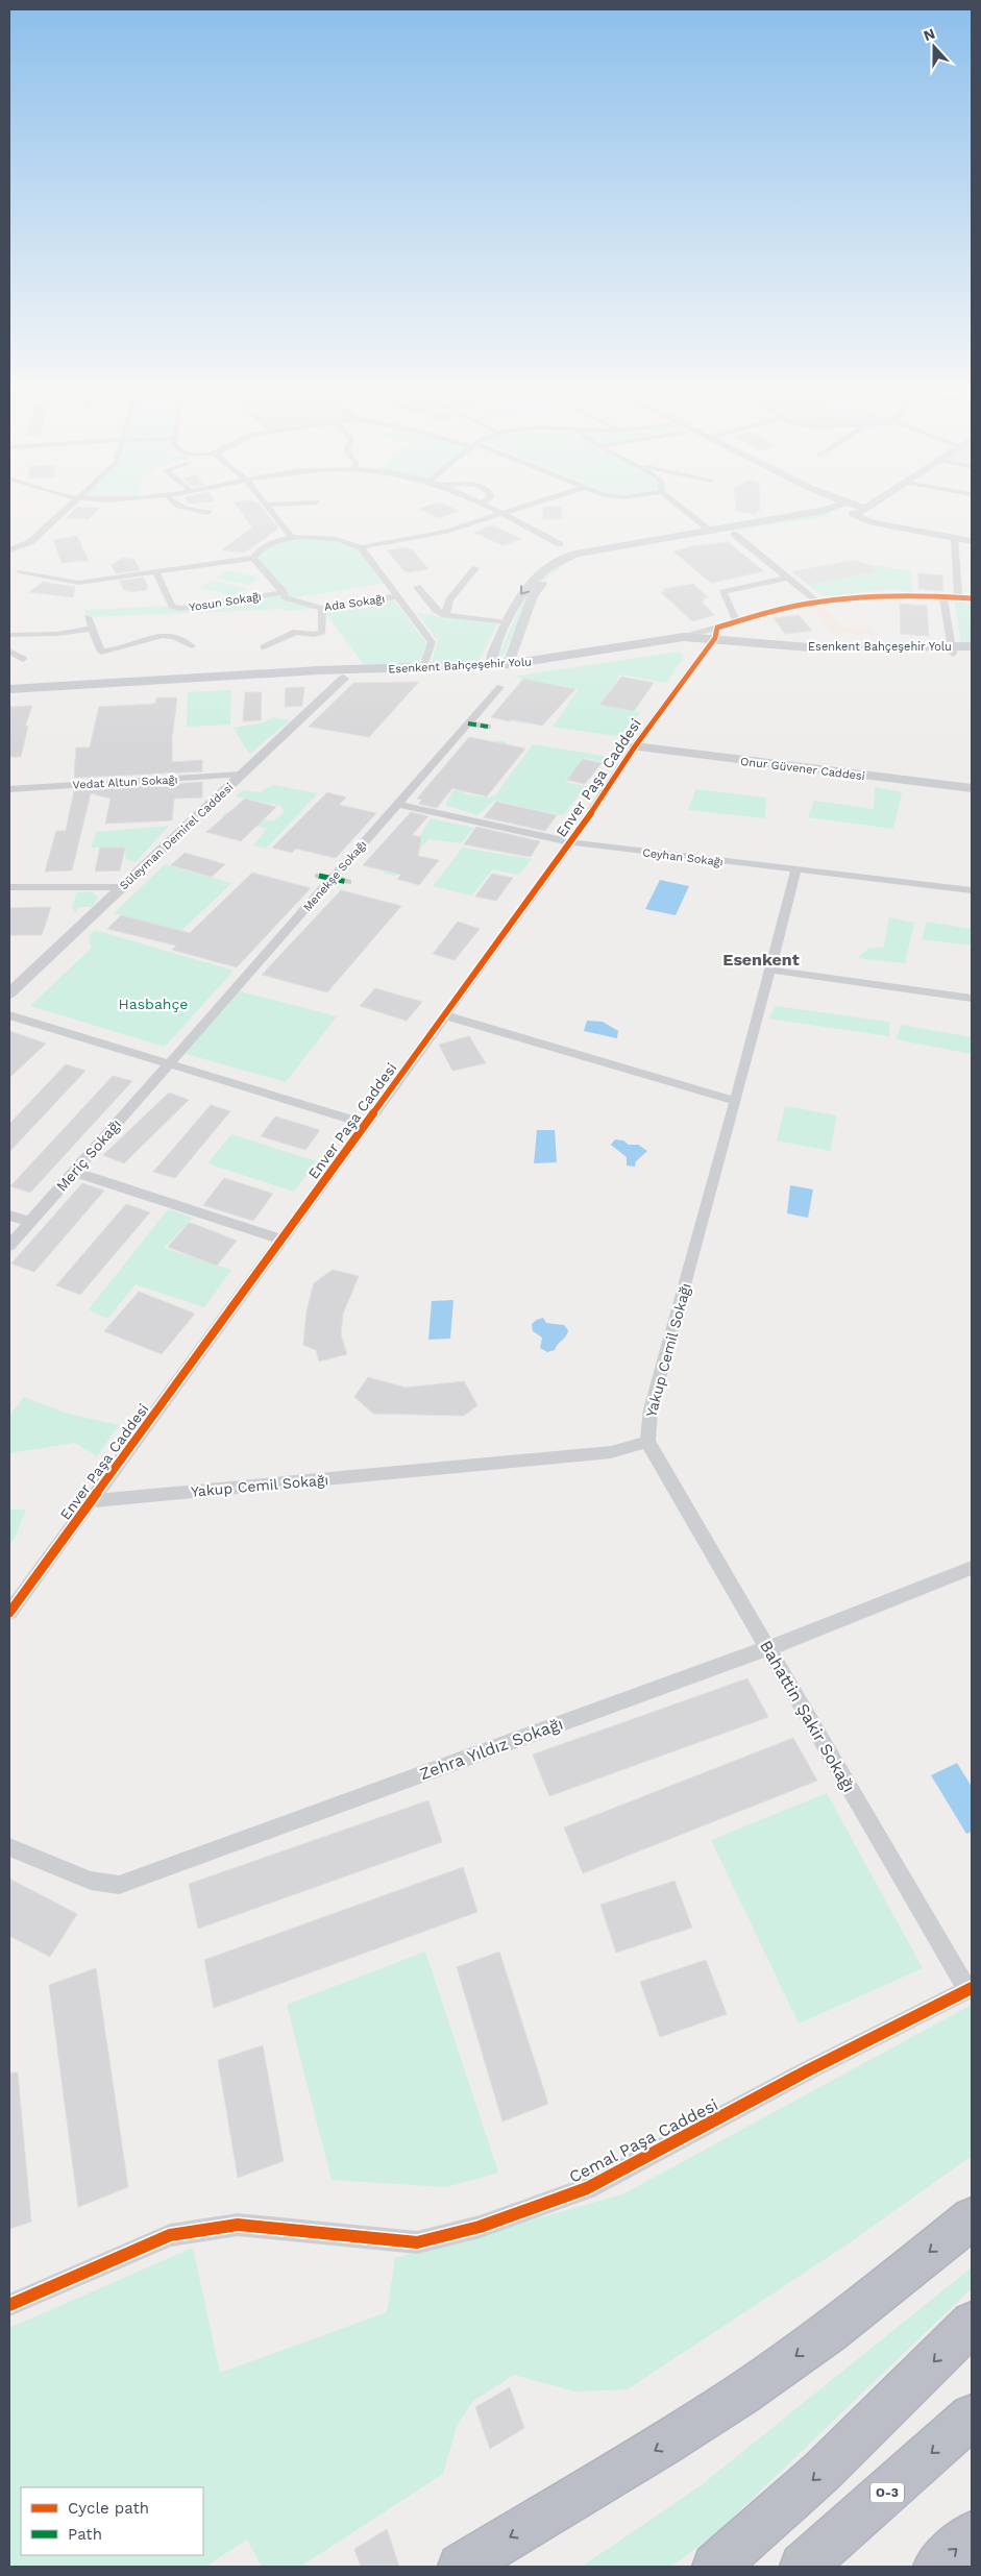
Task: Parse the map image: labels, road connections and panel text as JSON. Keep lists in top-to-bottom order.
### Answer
{
  "streets": {
    "highway": ["O-3"],
    "main road": ["Esenkent Bahçeşehir Yolu", "Onur Güvener Caddesi", "Süleyman Demirel Caddesi"],
    "street": [
      "Yosun Sokağı",
      "Ada Sokağı",
      "Enver Paşa Caddesi",
      "Vedat Altun Sokağı",
      "Ceyhan Sokağı",
      "Menekşe Sokağı",
      "Meriç Sokağı",
      "Yakup Cemil Sokağı",
      "Bahattin Şakir Sokağı",
      "Zehra Yıldız Sokağı",
      "Cemal Paşa Caddesi"
    ]
  },
  "crossings": [
    ["Yosun Sokağı", "Ada Sokağı"],
    ["Esenkent Bahçeşehir Yolu", "Enver Paşa Caddesi"],
    ["Esenkent Bahçeşehir Yolu", "Süleyman Demirel Caddesi"],
    ["Esenkent Bahçeşehir Yolu", "Menekşe Sokağı"],
    ["Onur Güvener Caddesi", "Enver Paşa Caddesi"],
    ["Enver Paşa Caddesi", "Ceyhan Sokağı"],
    ["Enver Paşa Caddesi", "Yakup Cemil Sokağı"],
    ["Vedat Altun Sokağı", "Süleyman Demirel Caddesi"],
    ["Ceyhan Sokağı", "Menekşe Sokağı"],
    ["Ceyhan Sokağı", "Yakup Cemil Sokağı"],
    ["Menekşe Sokağı", "Meriç Sokağı"],
    ["Yakup Cemil Sokağı", "Bahattin Şakir Sokağı"],
    ["Bahattin Şakir Sokağı", "Zehra Yıldız Sokağı"],
    ["Bahattin Şakir Sokağı", "Cemal Paşa Caddesi"]
  ],
  "districts": ["Esenkent"],
  "parks": ["Hasbahçe"],
  "legend": ["Cycle path", "Path"],
  "north": "top"
}
